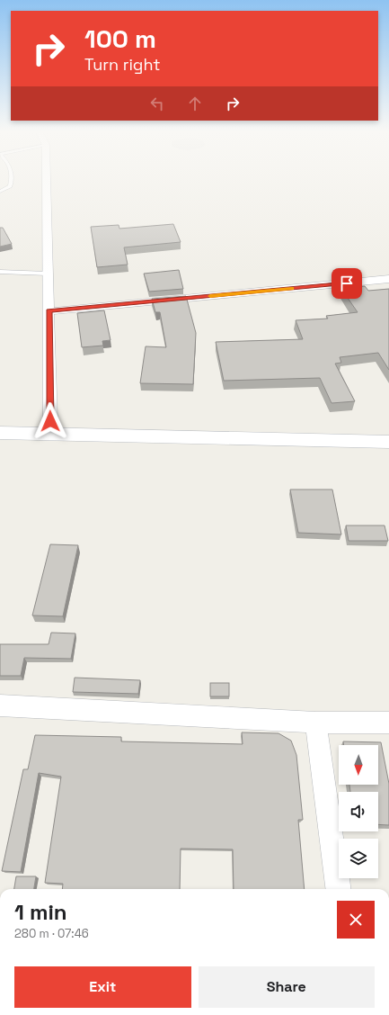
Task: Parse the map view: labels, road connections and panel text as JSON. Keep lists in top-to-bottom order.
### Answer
{
  "north": "bottom",
  "page": {
    "turn": ["100 m", "Turn right"],
    "heading": ["1 min", "280 m · 07:46"],
    "buttons": ["Exit", "Share"]
  }
}
